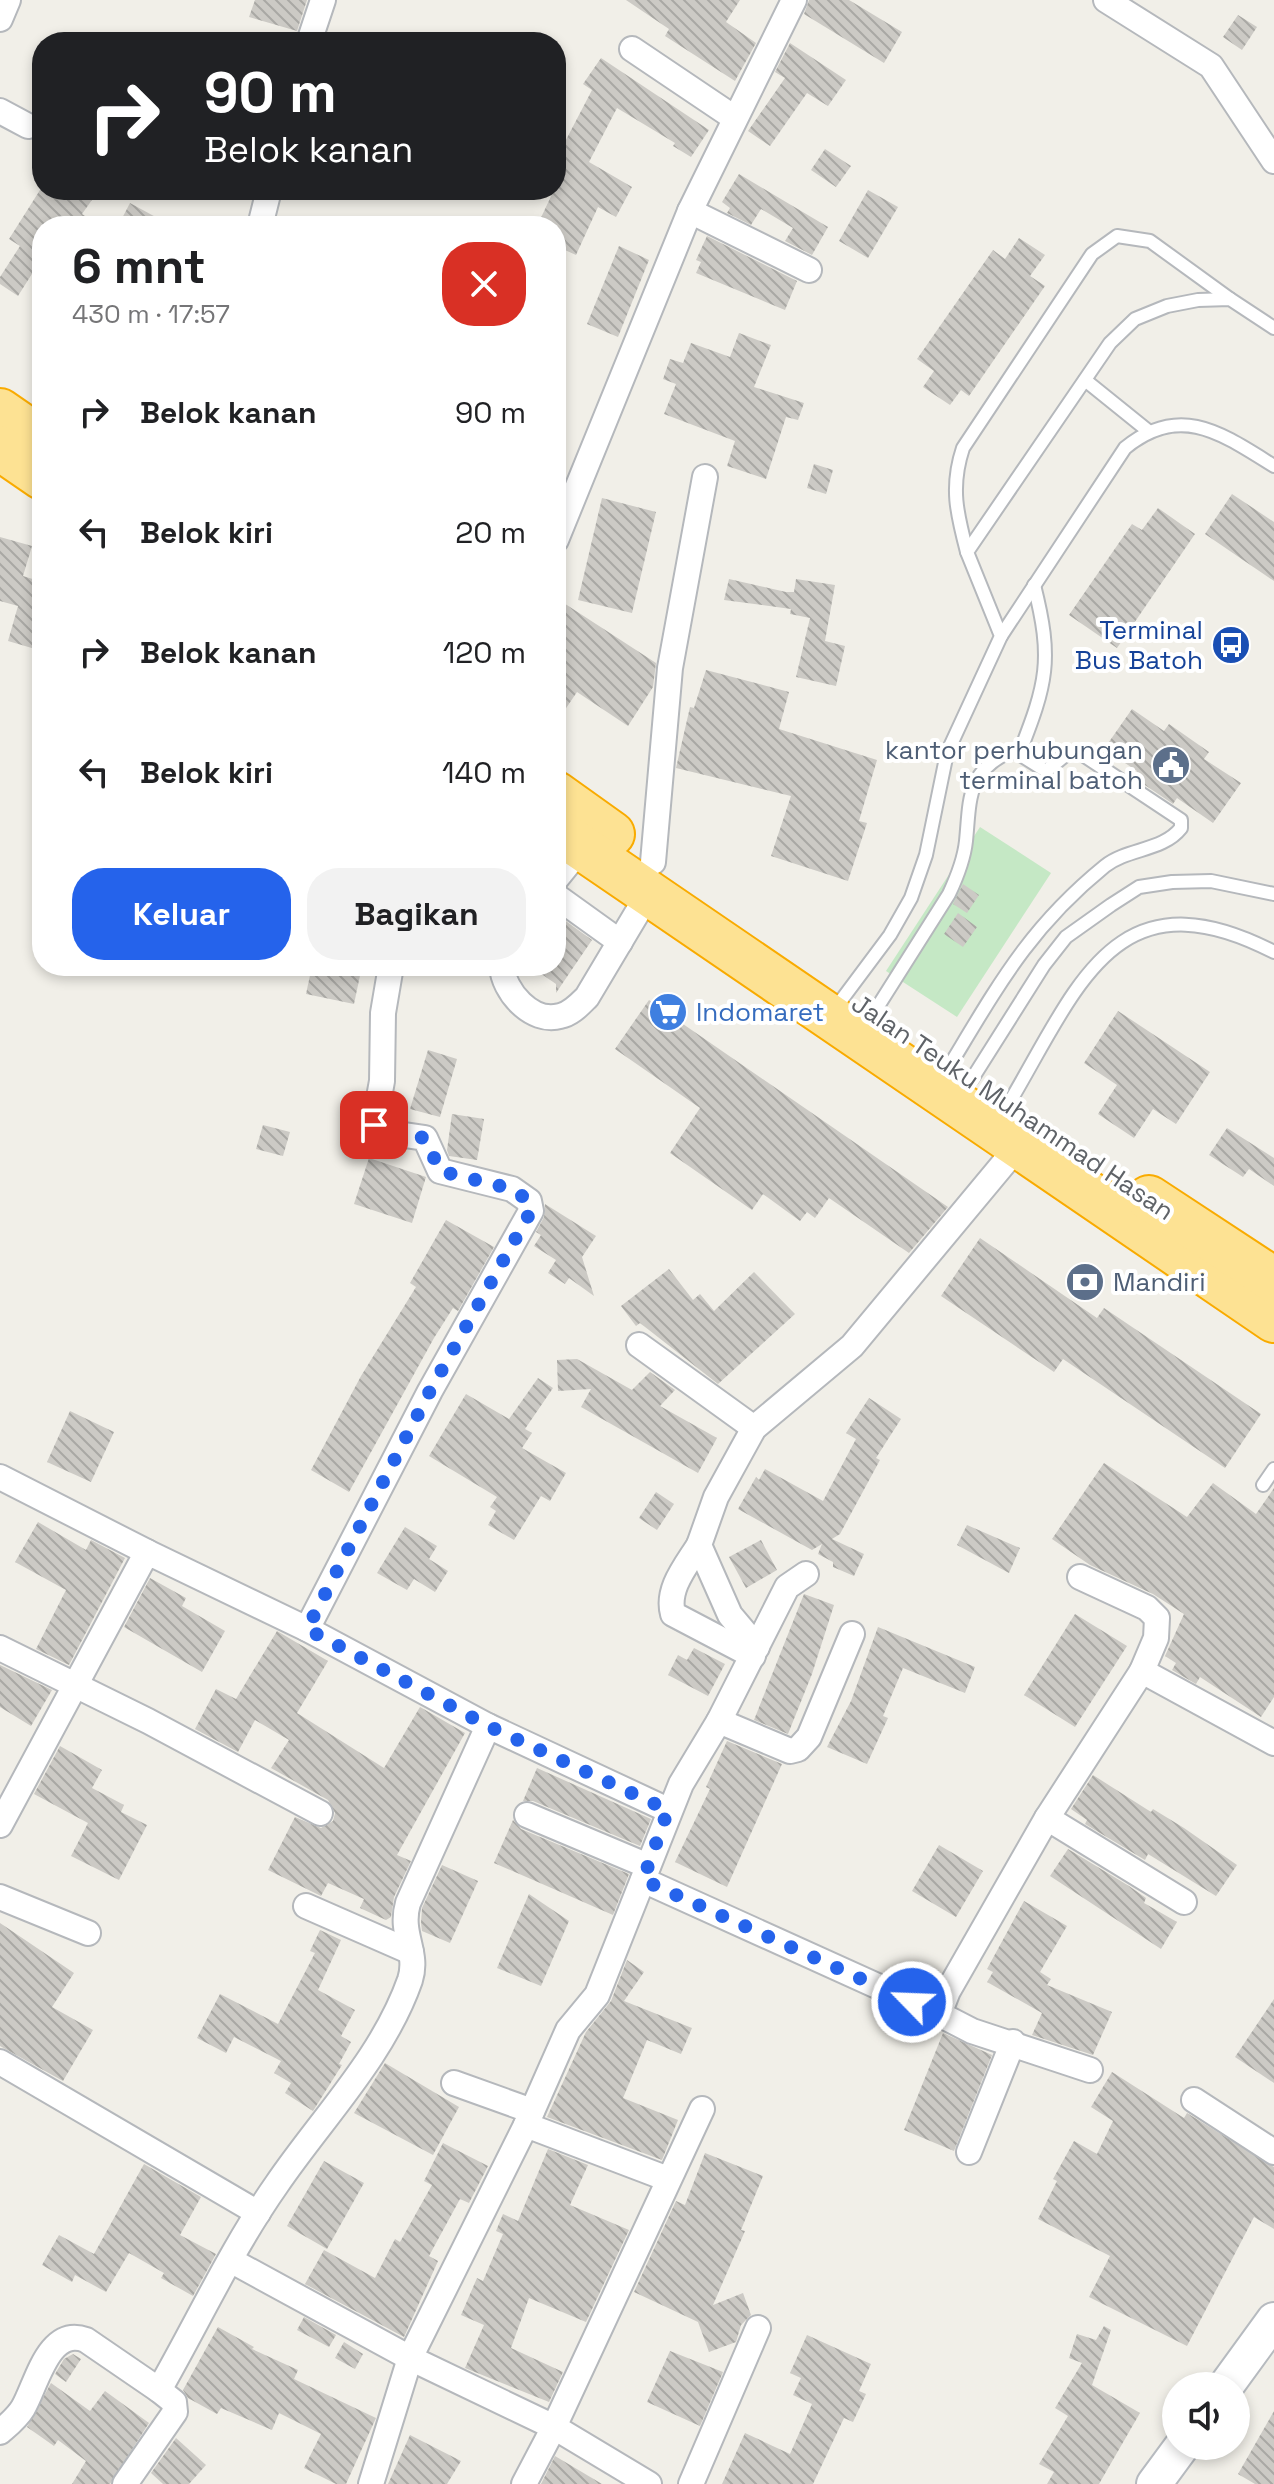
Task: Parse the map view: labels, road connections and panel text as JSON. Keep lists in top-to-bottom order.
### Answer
{
  "streets": {
    "highway": ["Jalan Teuku Muhammad Hasan"]
  },
  "places": {
    "bus stop": ["Terminal Bus Batoh"],
    "public building": ["kantor perhubungan terminal batoh"],
    "supermarket": ["Indomaret"],
    "bank": ["Mandiri"]
  },
  "page": {
    "turn": ["90 m", "Belok kanan"],
    "heading": ["6 mnt", "430 m · 17:57"],
    "list": [
      {
        "name": "Belok kanan",
        "value": "90 m"
      },
      {
        "name": "Belok kiri",
        "value": "20 m"
      },
      {
        "name": "Belok kanan",
        "value": "120 m"
      },
      {
        "name": "Belok kiri",
        "value": "140 m"
      }
    ],
    "buttons": ["Keluar", "Bagikan"]
  }
}
